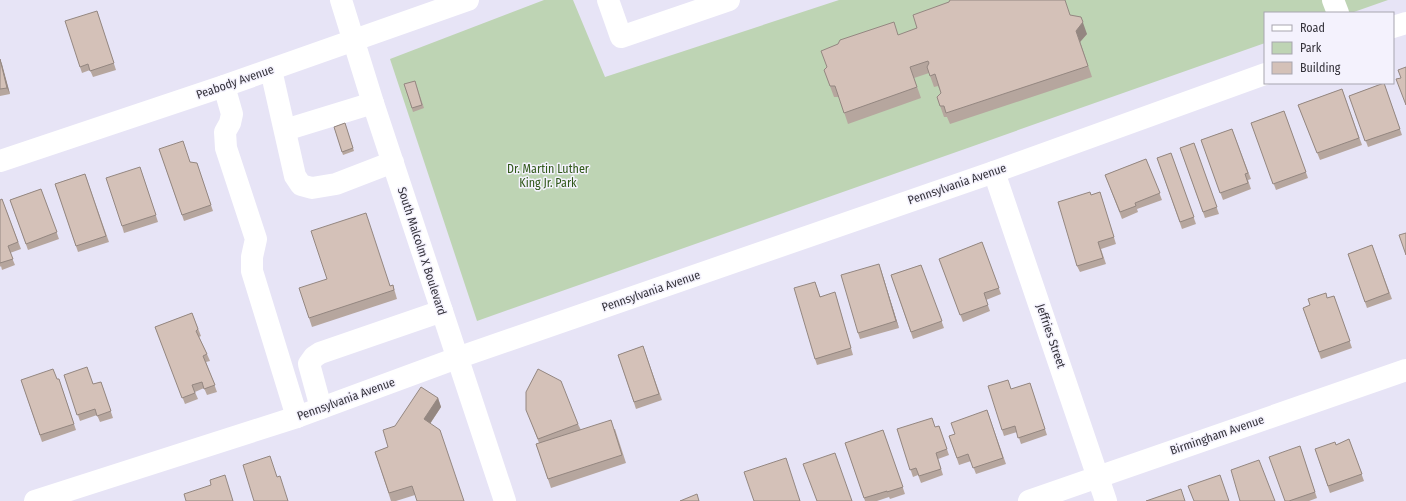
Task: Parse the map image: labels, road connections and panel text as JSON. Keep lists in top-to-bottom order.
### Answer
{
  "streets": {
    "street": [
      "Peabody Avenue",
      "Pennsylvania Avenue",
      "South Malcolm X Boulevard",
      "Jeffries Street",
      "Birmingham Avenue"
    ]
  },
  "crossings": [
    ["Peabody Avenue", "South Malcolm X Boulevard"],
    ["Pennsylvania Avenue", "South Malcolm X Boulevard"],
    ["Pennsylvania Avenue", "Jeffries Street"],
    ["Jeffries Street", "Birmingham Avenue"]
  ],
  "parks": ["Dr. Martin Luther King Jr. Park"],
  "legend": ["Road", "Park", "Building"]
}
